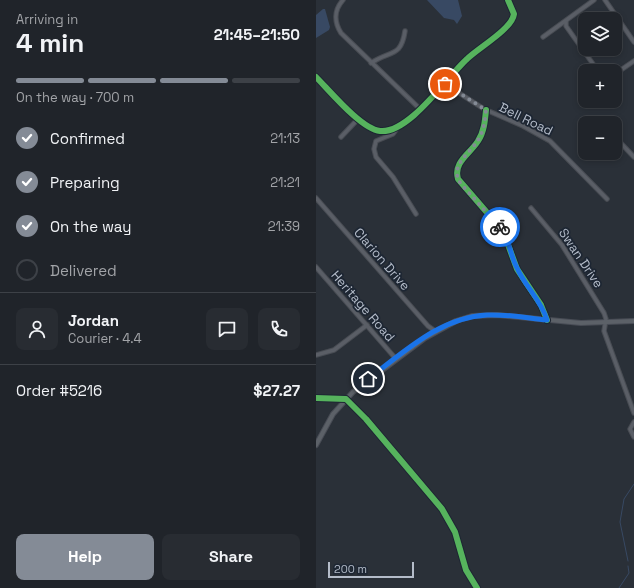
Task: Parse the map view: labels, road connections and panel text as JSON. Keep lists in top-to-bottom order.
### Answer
{
  "streets": {
    "street": [
      "Bell Road",
      "Swan Drive",
      "Clarion Drive",
      "Heritage Road"
    ]
  },
  "scale_bar": "200 m",
  "page": {
    "heading": ["4 min", "Arriving in", "21:45–21:50"],
    "panel": [
      "Jordan",
      "Courier · 4.4",
      "Order #5216",
      "$27.27"
    ],
    "map_buttons": ["+", "−"],
    "bar": "On the way · 700 m",
    "list": [
      ["Confirmed", "21:13"],
      ["Preparing", "21:21"],
      ["On the way", "21:39"],
      "Delivered"
    ],
    "buttons": ["Help", "Share"],
    "scale": "200 m"
  }
}
